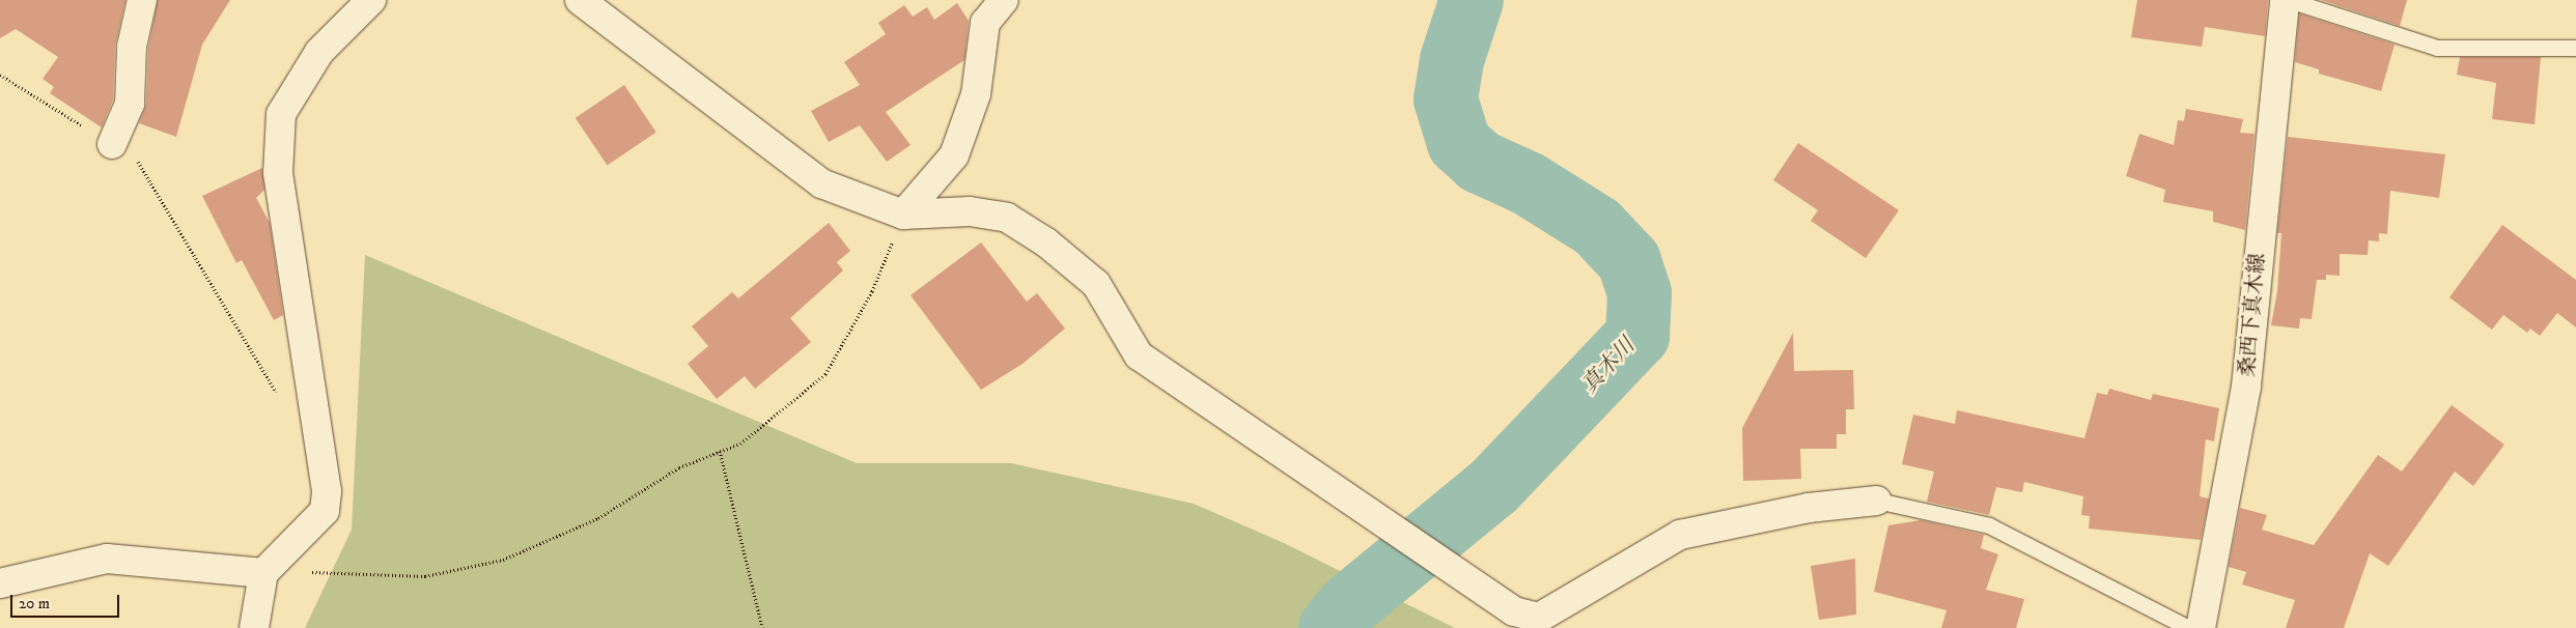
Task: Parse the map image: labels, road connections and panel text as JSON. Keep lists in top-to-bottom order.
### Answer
{
  "streets": {
    "street": ["桑西下真木線"]
  },
  "water": ["真木川"],
  "scale_bar": "20 m"
}
